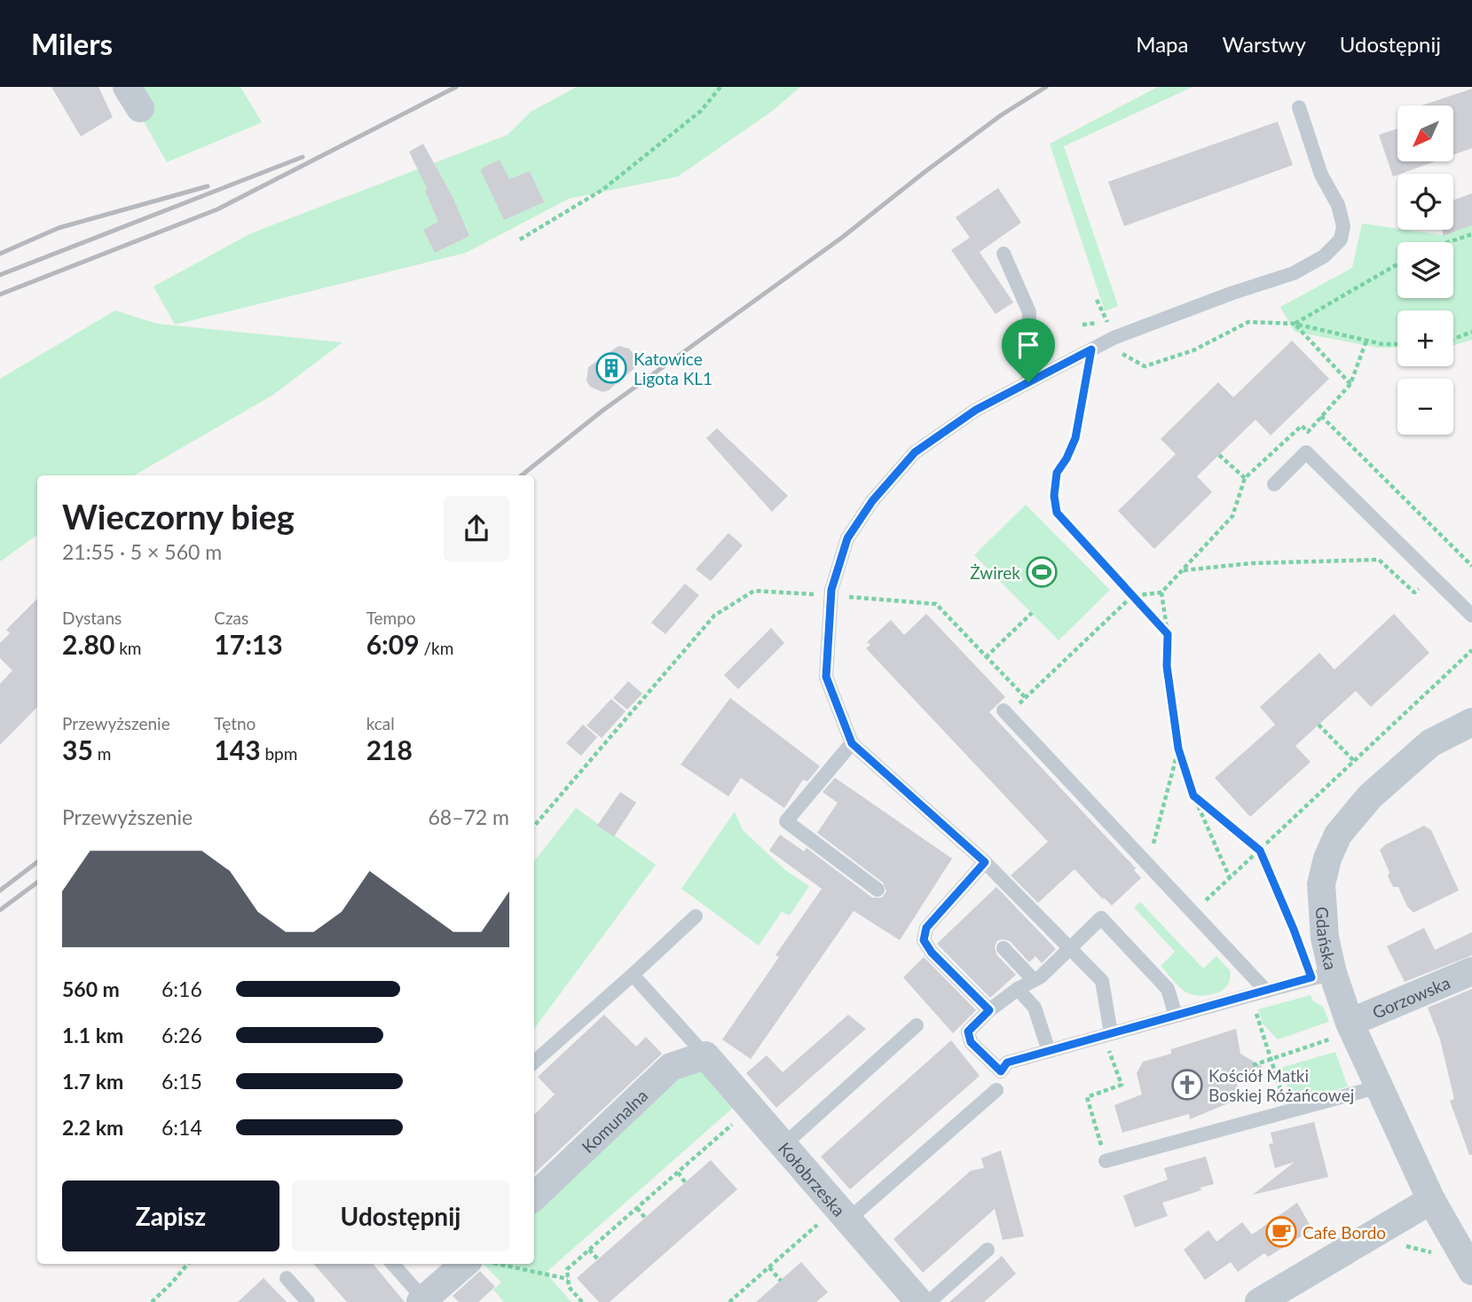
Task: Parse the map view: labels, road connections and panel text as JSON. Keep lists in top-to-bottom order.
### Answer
{
  "streets": {
    "street": [
      "Gdańska",
      "Gorzowska",
      "Komunalna",
      "Kołobrzeska"
    ]
  },
  "crossings": [
    ["Gdańska", "Gorzowska"],
    ["Komunalna", "Kołobrzeska"]
  ],
  "places": {
    "building": ["Katowice Ligota KL1"],
    "sports": ["Żwirek"],
    "church": ["Kościół Matki Boskiej Różańcowej"],
    "cafe": ["Cafe Bordo"]
  },
  "north": "bottom left",
  "page": {
    "header": "Milers",
    "nav": ["Mapa", "Warstwy", "Udostępnij"],
    "map_buttons": ["+", "−"],
    "heading": ["Wieczorny bieg", "21:55 · 5 × 560 m"],
    "stats": [
      ["Dystans", "2.80 km"],
      ["Czas", "17:13"],
      ["Tempo", "6:09 /km"],
      ["Przewyższenie", "35 m"],
      ["Tętno", "143 bpm"],
      ["kcal", "218"]
    ],
    "chart": ["Przewyższenie", "68–72 m"],
    "list": [
      {
        "name": "560 m",
        "note": "6:16"
      },
      {
        "name": "1.1 km",
        "note": "6:26"
      },
      {
        "name": "1.7 km",
        "note": "6:15"
      },
      {
        "name": "2.2 km",
        "note": "6:14"
      }
    ],
    "buttons": ["Zapisz", "Udostępnij"]
  }
}
